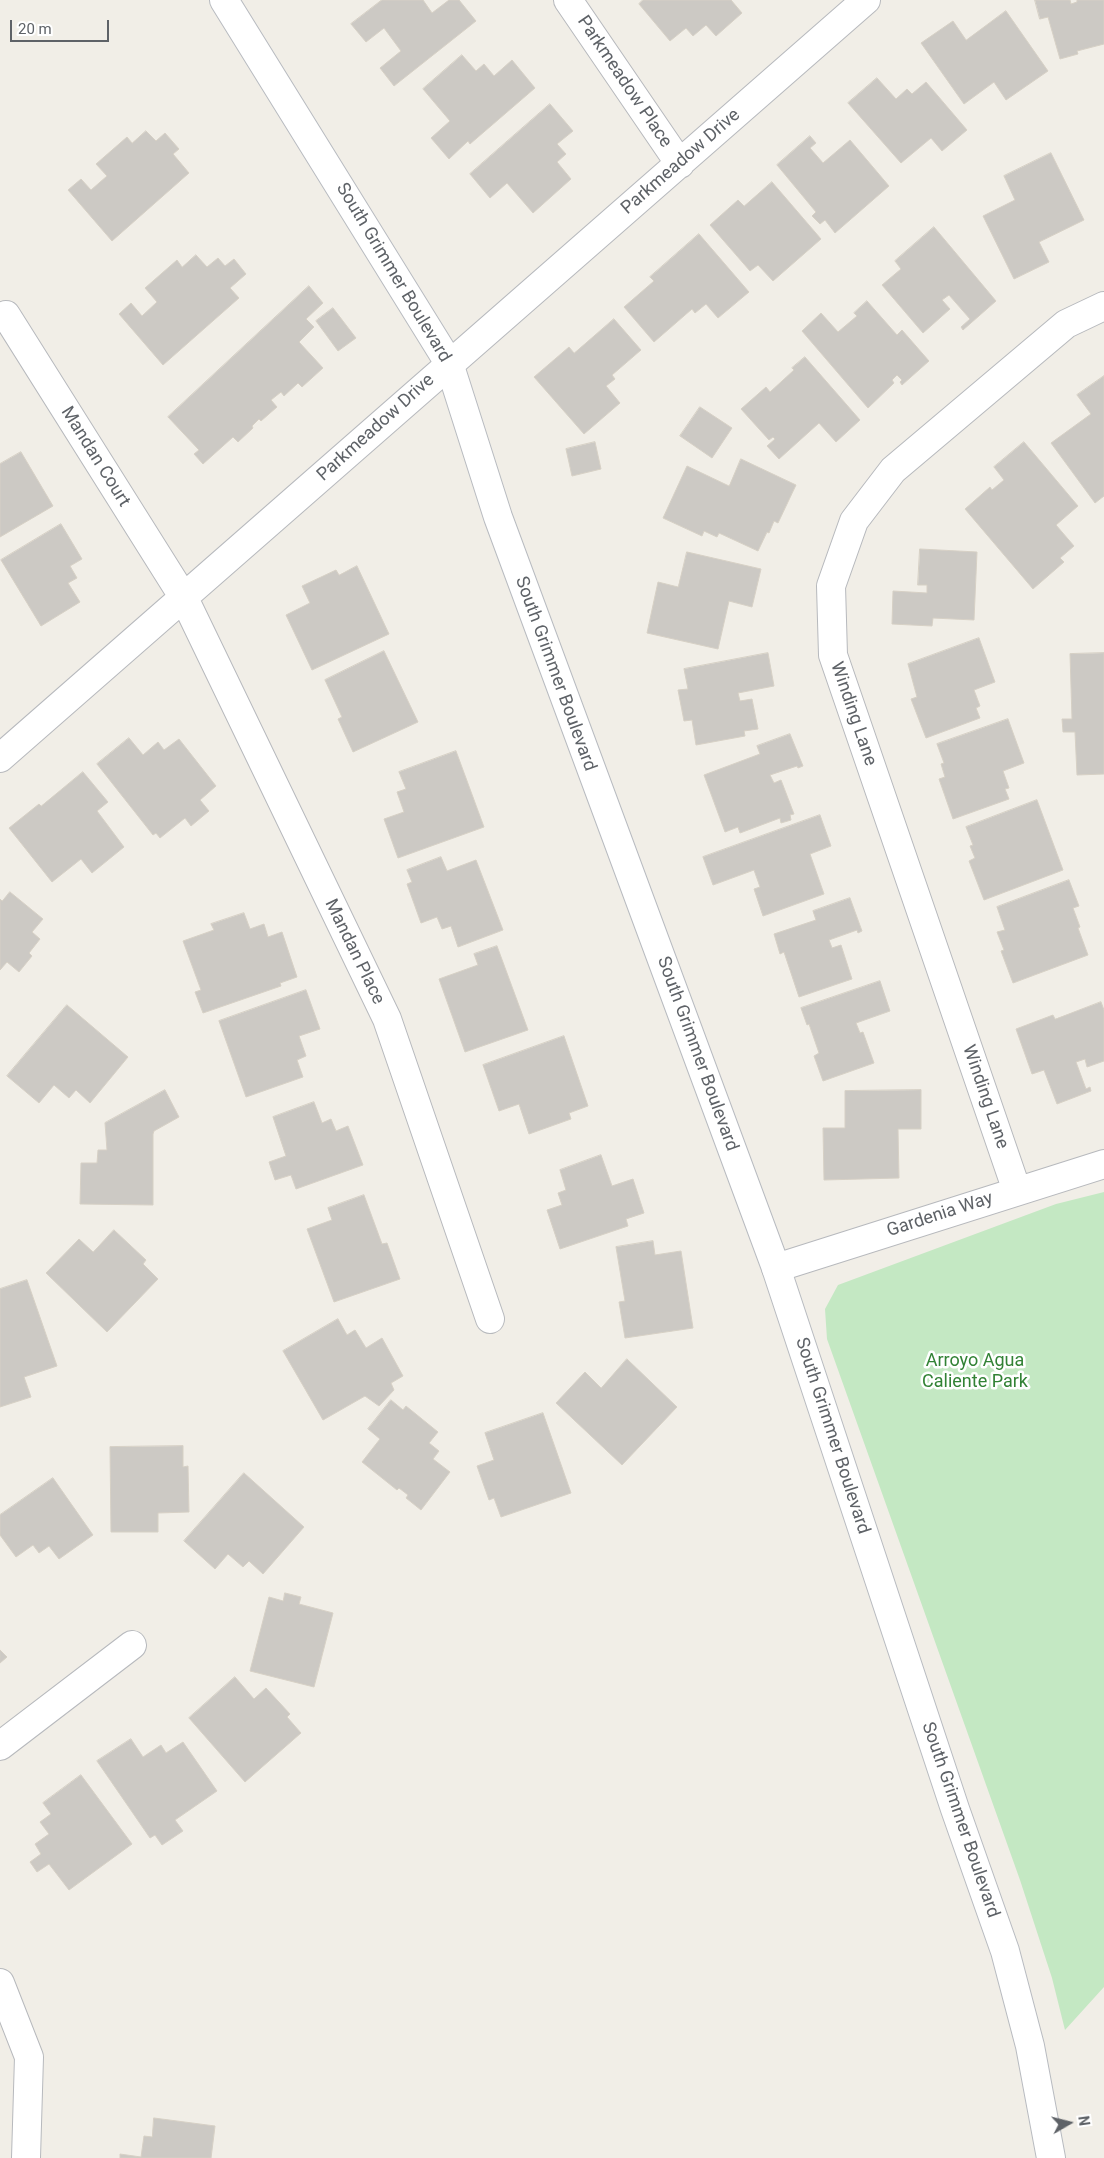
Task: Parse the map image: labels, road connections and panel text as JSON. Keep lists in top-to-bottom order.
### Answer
{
  "streets": {
    "street": [
      "Parkmeadow Place",
      "Parkmeadow Drive",
      "South Grimmer Boulevard",
      "Mandan Court",
      "Winding Lane",
      "Mandan Place",
      "Gardenia Way"
    ]
  },
  "crossings": [
    ["Parkmeadow Place", "Parkmeadow Drive"],
    ["Parkmeadow Drive", "South Grimmer Boulevard"],
    ["Parkmeadow Drive", "Mandan Court"],
    ["Parkmeadow Drive", "Mandan Place"],
    ["South Grimmer Boulevard", "Gardenia Way"],
    ["Mandan Court", "Mandan Place"],
    ["Winding Lane", "Gardenia Way"]
  ],
  "parks": ["Arroyo Agua Caliente Park"],
  "scale_bar": "20 m",
  "north": "right"
}
